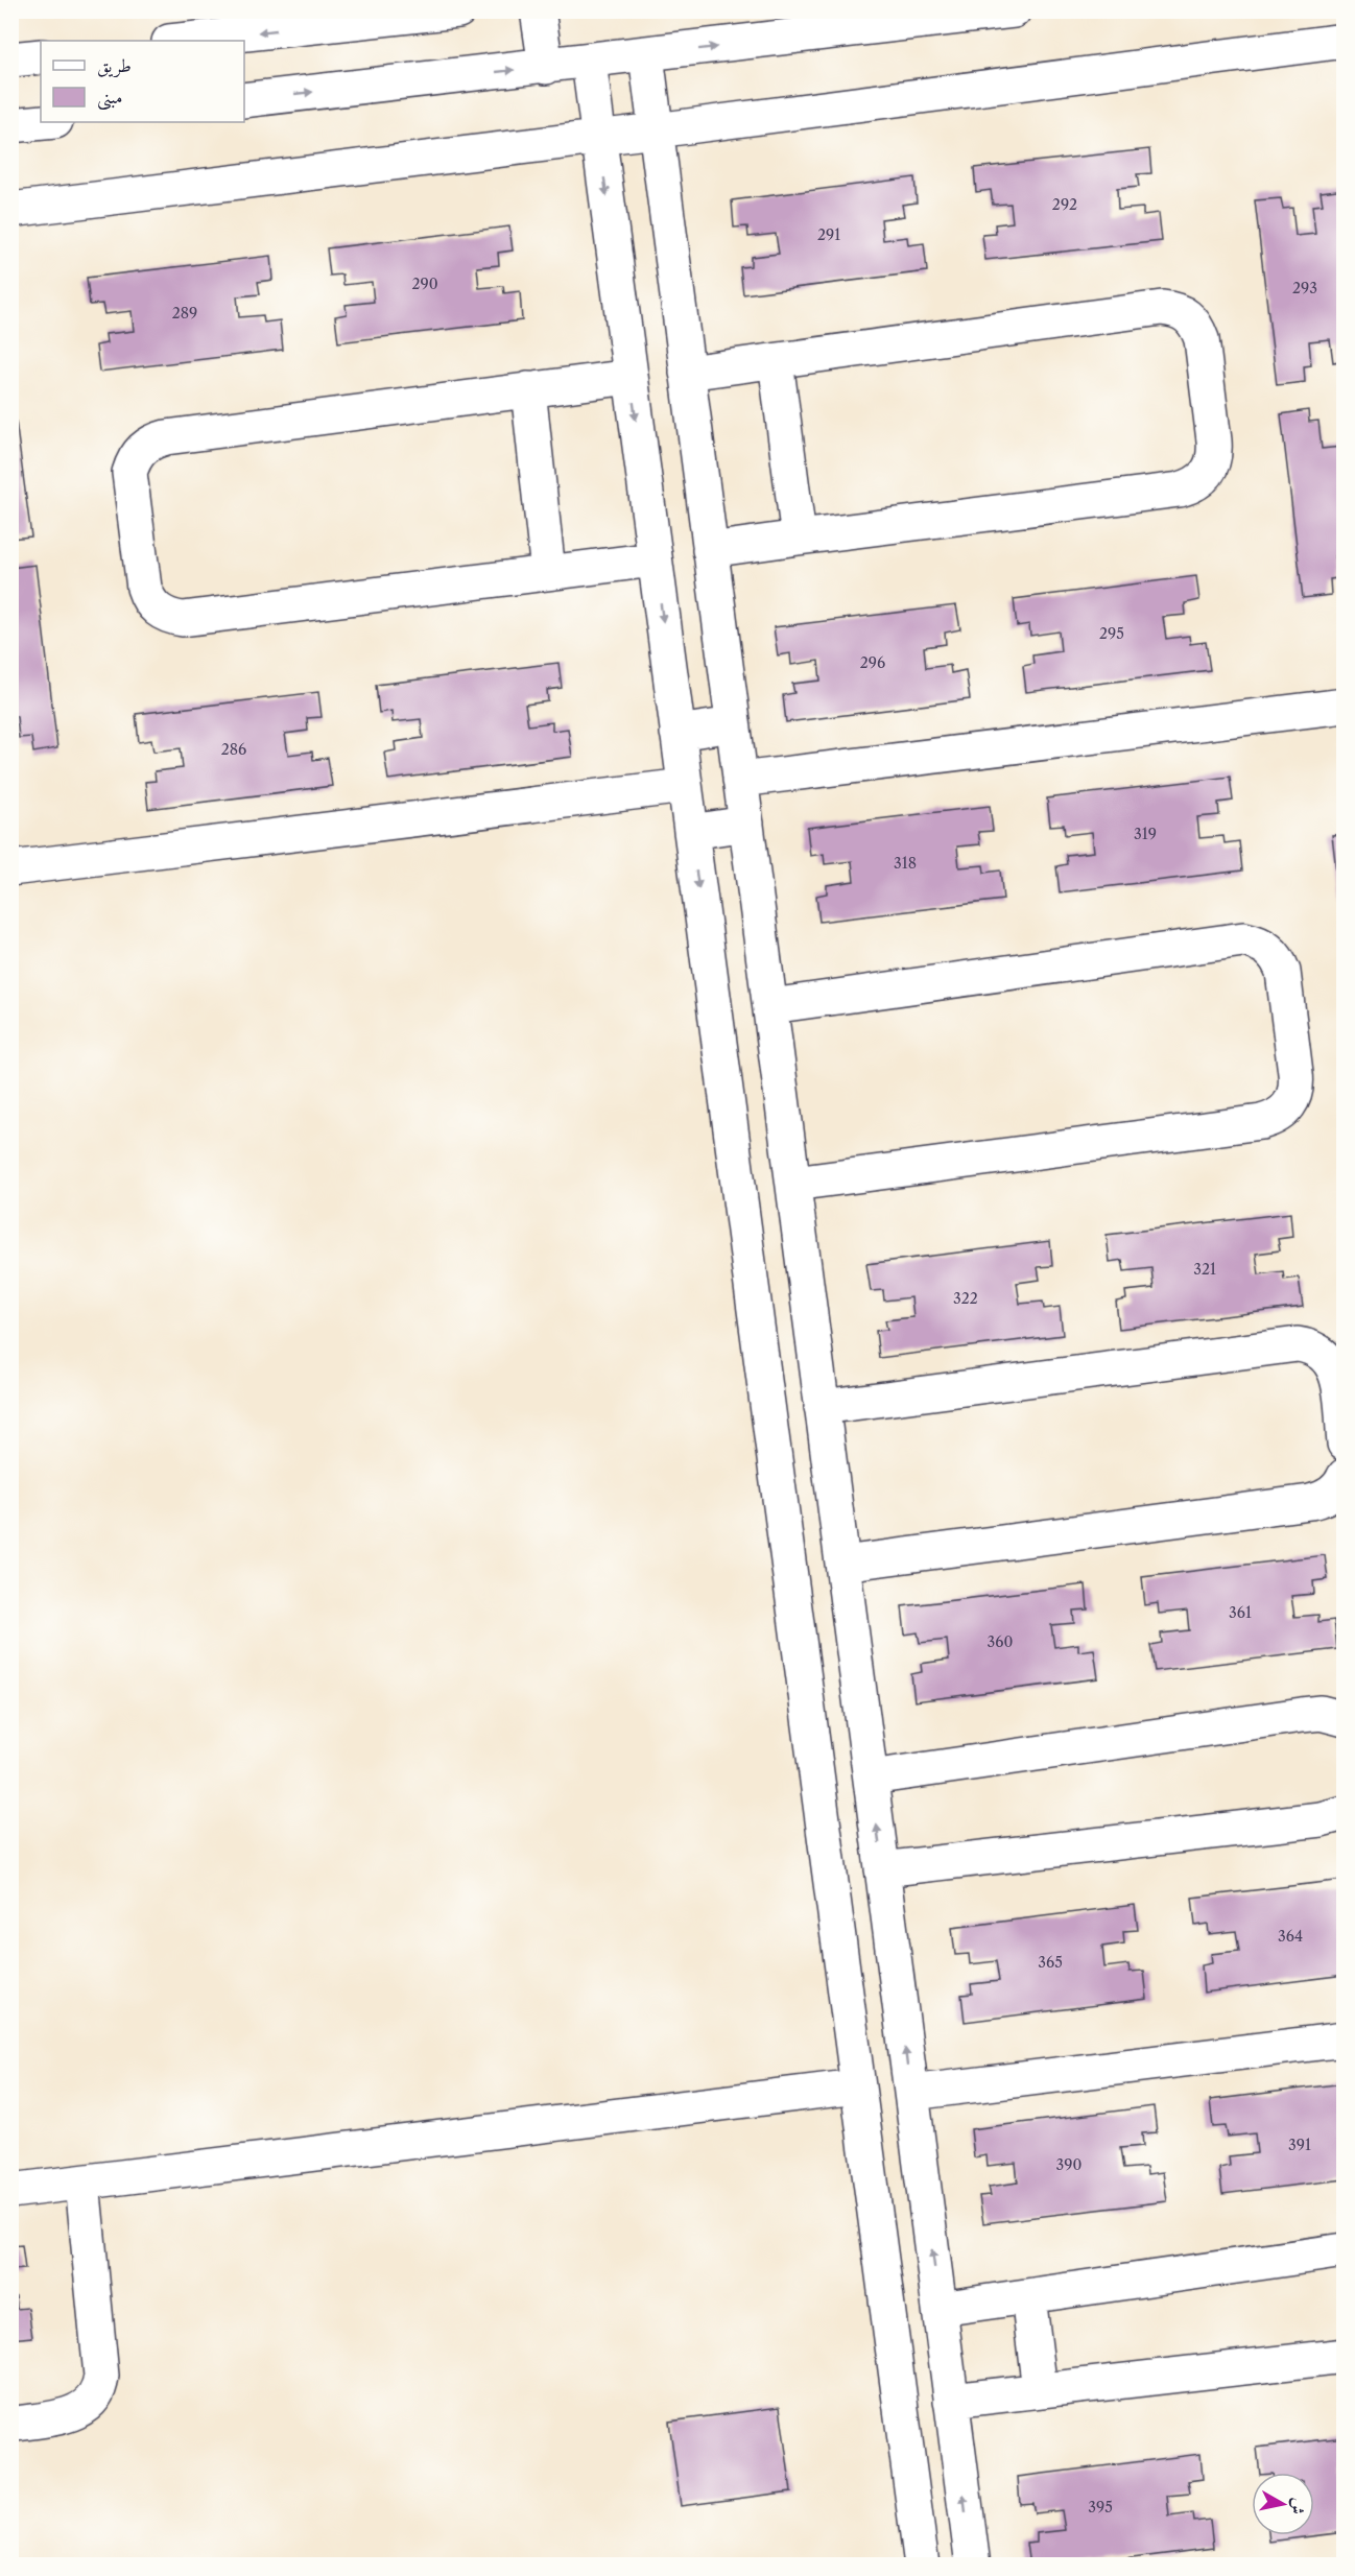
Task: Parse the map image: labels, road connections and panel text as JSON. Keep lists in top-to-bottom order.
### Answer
{
  "house_numbers": [
    "292",
    "291",
    "290",
    "293",
    "289",
    "295",
    "296",
    "286",
    "319",
    "318",
    "321",
    "322",
    "361",
    "360",
    "364",
    "365",
    "391",
    "390",
    "395"
  ],
  "legend": ["طريق", "مبنى"],
  "north": "right"
}
